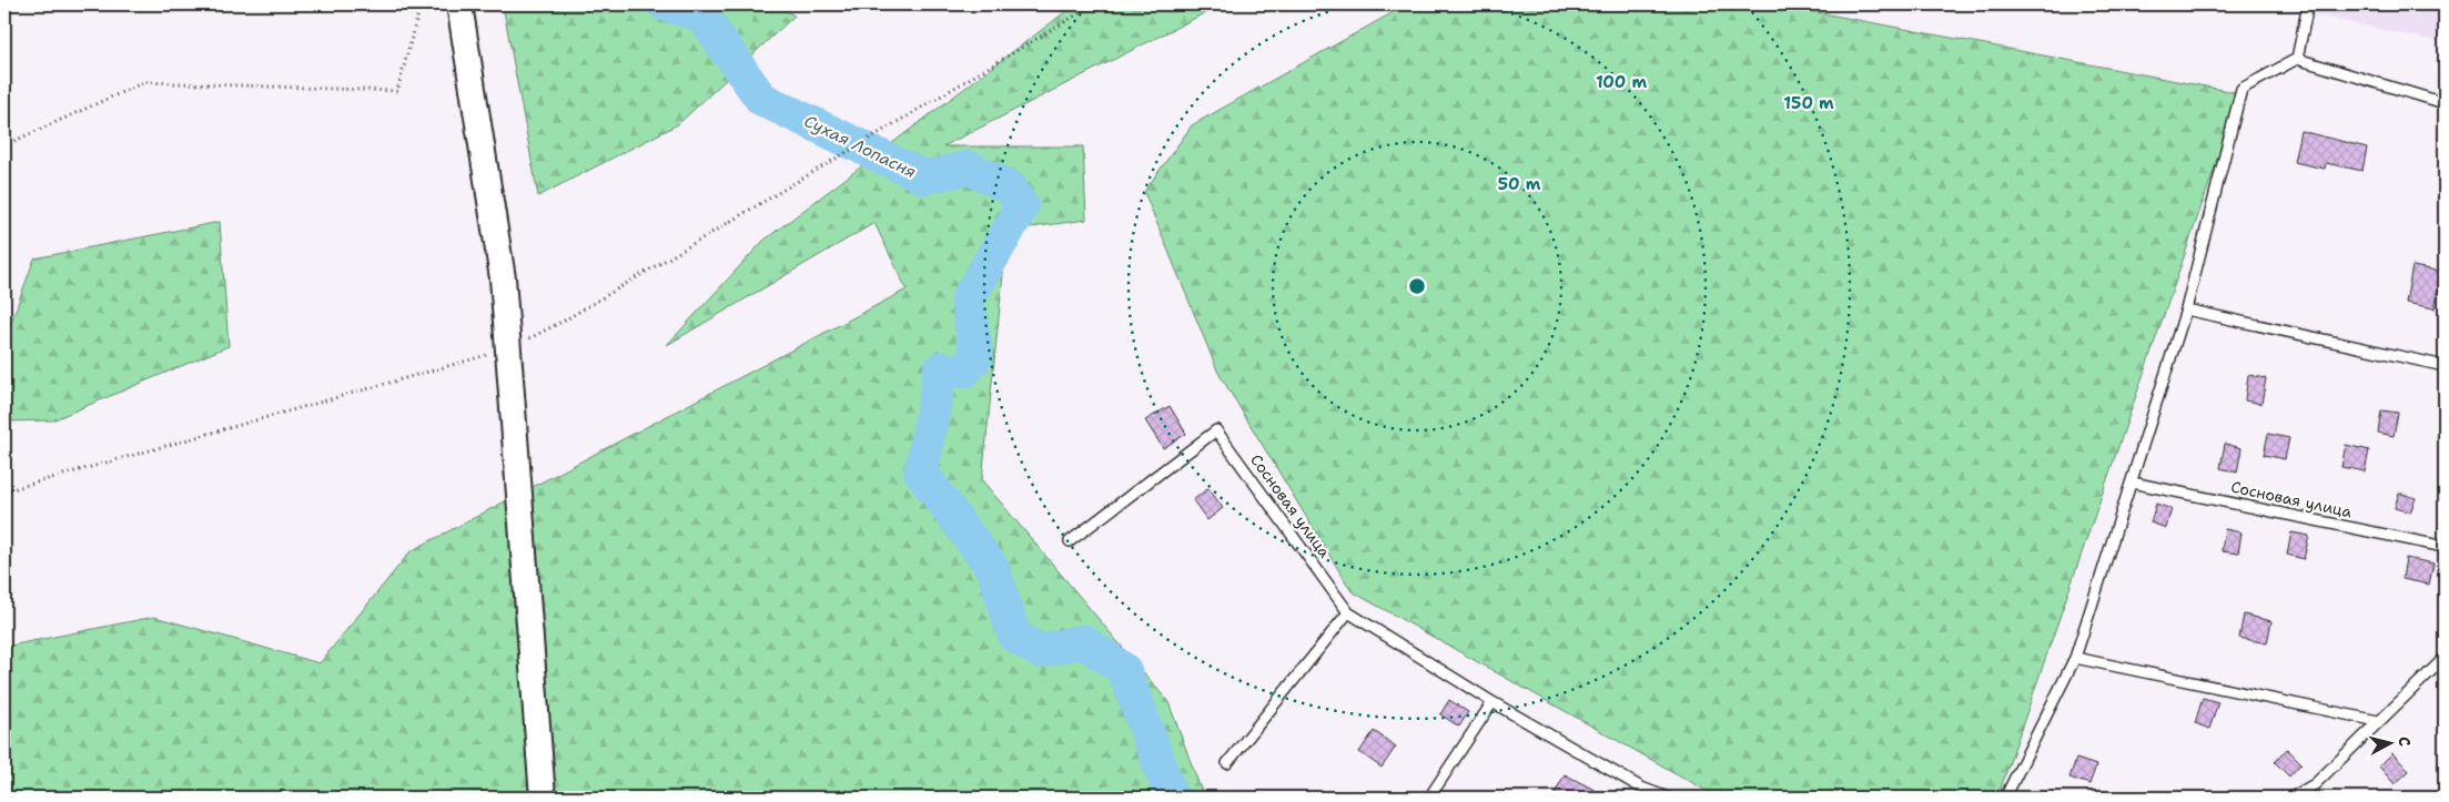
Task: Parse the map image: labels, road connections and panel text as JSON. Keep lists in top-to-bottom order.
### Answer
{
  "streets": {
    "lane": ["Сосновая улица"]
  },
  "water": ["Сухая Лопасня"],
  "north": "right",
  "rings": ["100 m", "150 m", "50 m"]
}
